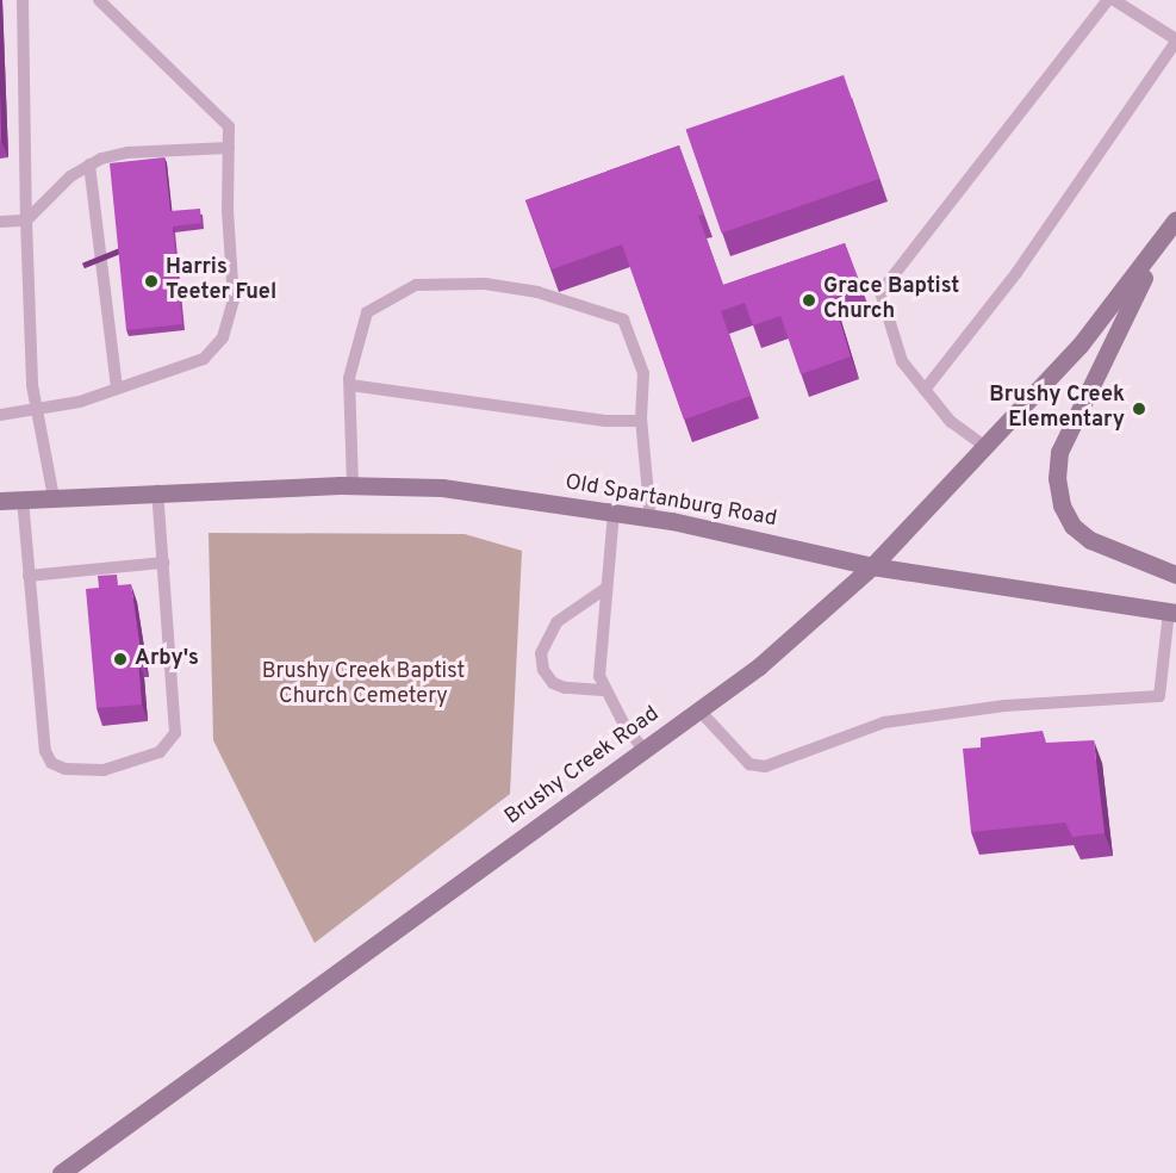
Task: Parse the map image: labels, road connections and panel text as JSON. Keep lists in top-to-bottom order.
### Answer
{
  "streets": {
    "main road": ["Old Spartanburg Road", "Brushy Creek Road"]
  },
  "crossings": [
    ["Old Spartanburg Road", "Brushy Creek Road"]
  ],
  "parks": ["Brushy Creek Baptist Church Cemetery"],
  "places": [
    "Harris Teeter Fuel",
    "Grace Baptist Church",
    "Brushy Creek Elementary",
    "Arby's"
  ]
}
